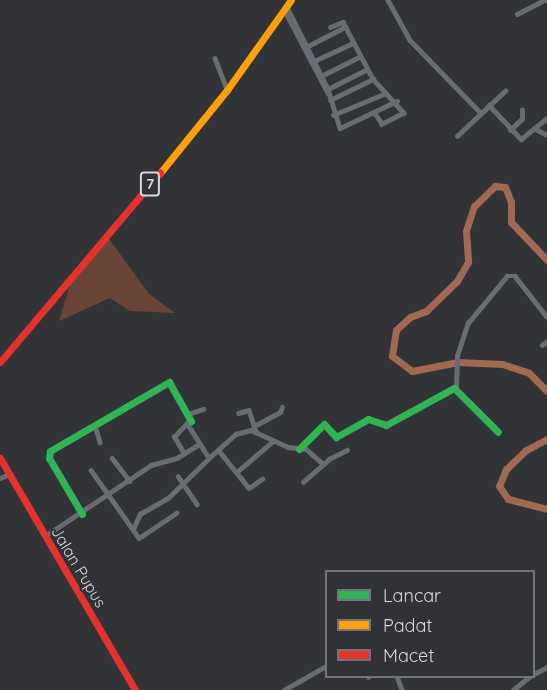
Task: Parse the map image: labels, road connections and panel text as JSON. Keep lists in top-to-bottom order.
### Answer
{
  "streets": {
    "main road": ["7", "Jalan Pupus"]
  },
  "legend": ["Lancar", "Padat", "Macet"]
}
